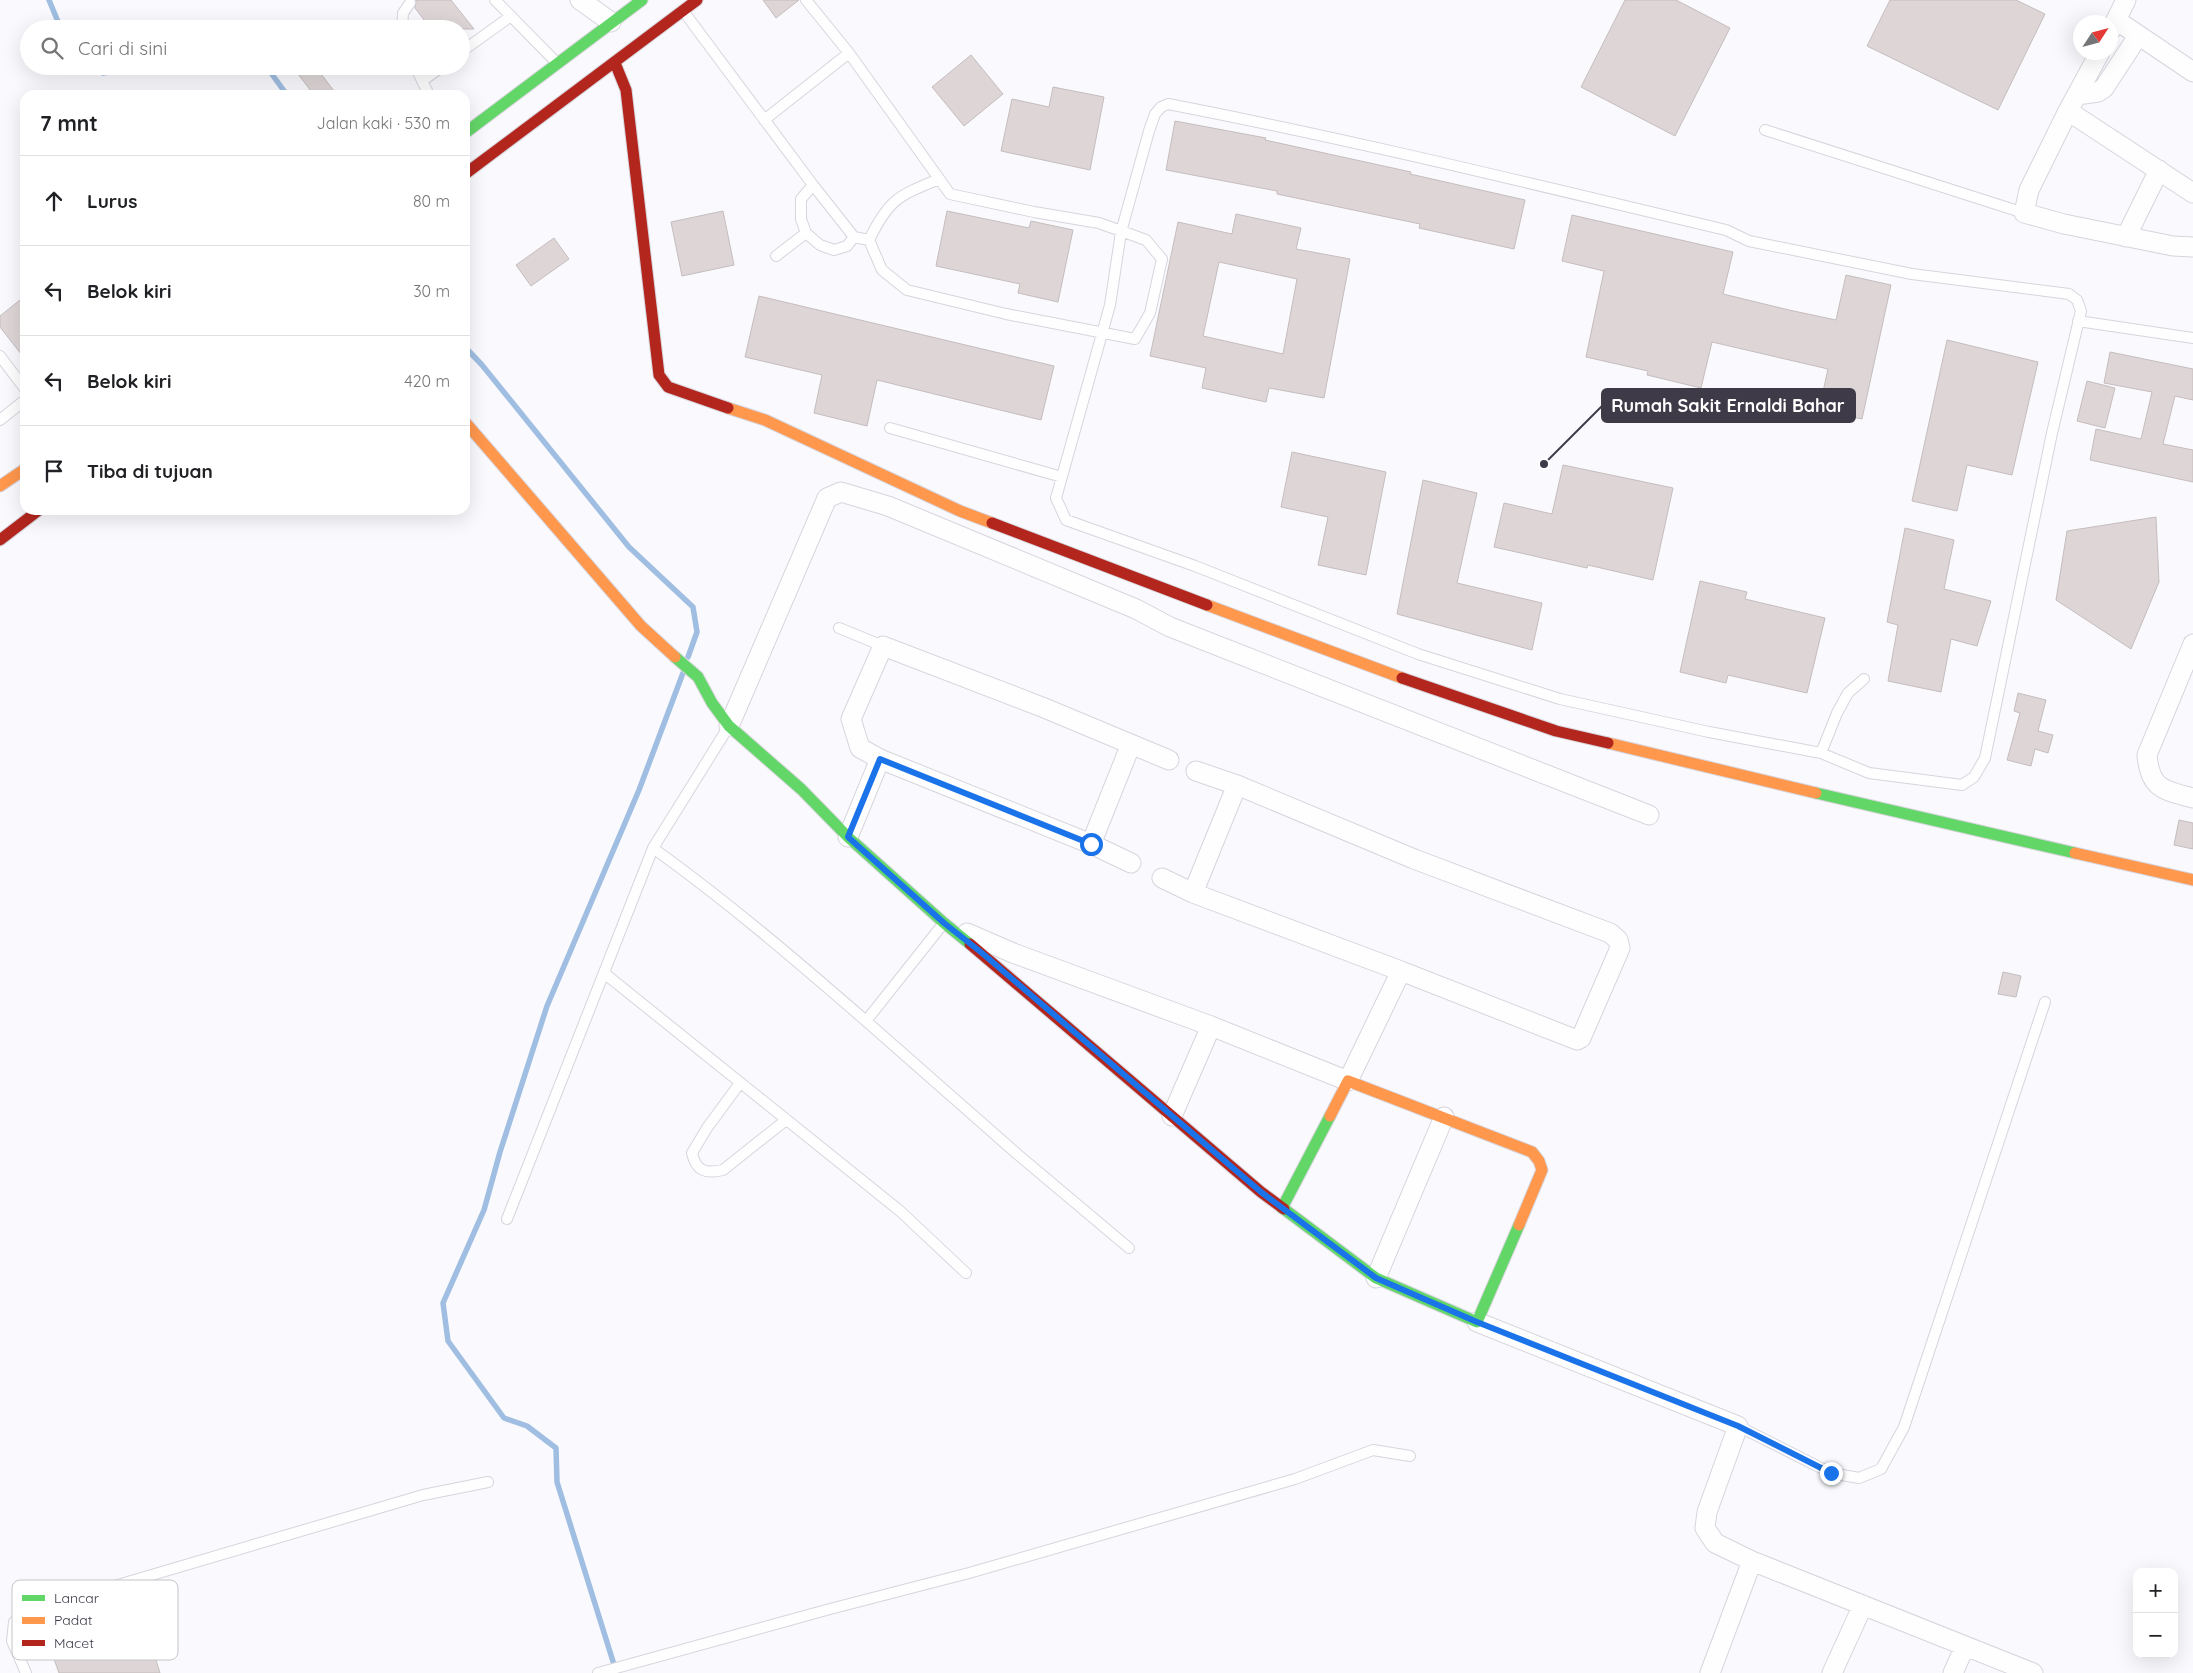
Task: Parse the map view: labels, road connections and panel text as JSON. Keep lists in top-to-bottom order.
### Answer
{
  "places": ["Rumah Sakit Ernaldi Bahar"],
  "legend": ["Lancar", "Padat", "Macet"],
  "north": "top right",
  "page": {
    "search": "Cari di sini",
    "heading": ["7 mnt", "Jalan kaki · 530 m"],
    "list": [
      ["Lurus", "80 m"],
      ["Belok kiri", "30 m"],
      ["Belok kiri", "420 m"],
      "Tiba di tujuan"
    ],
    "map_buttons": ["+", "−"]
  }
}
